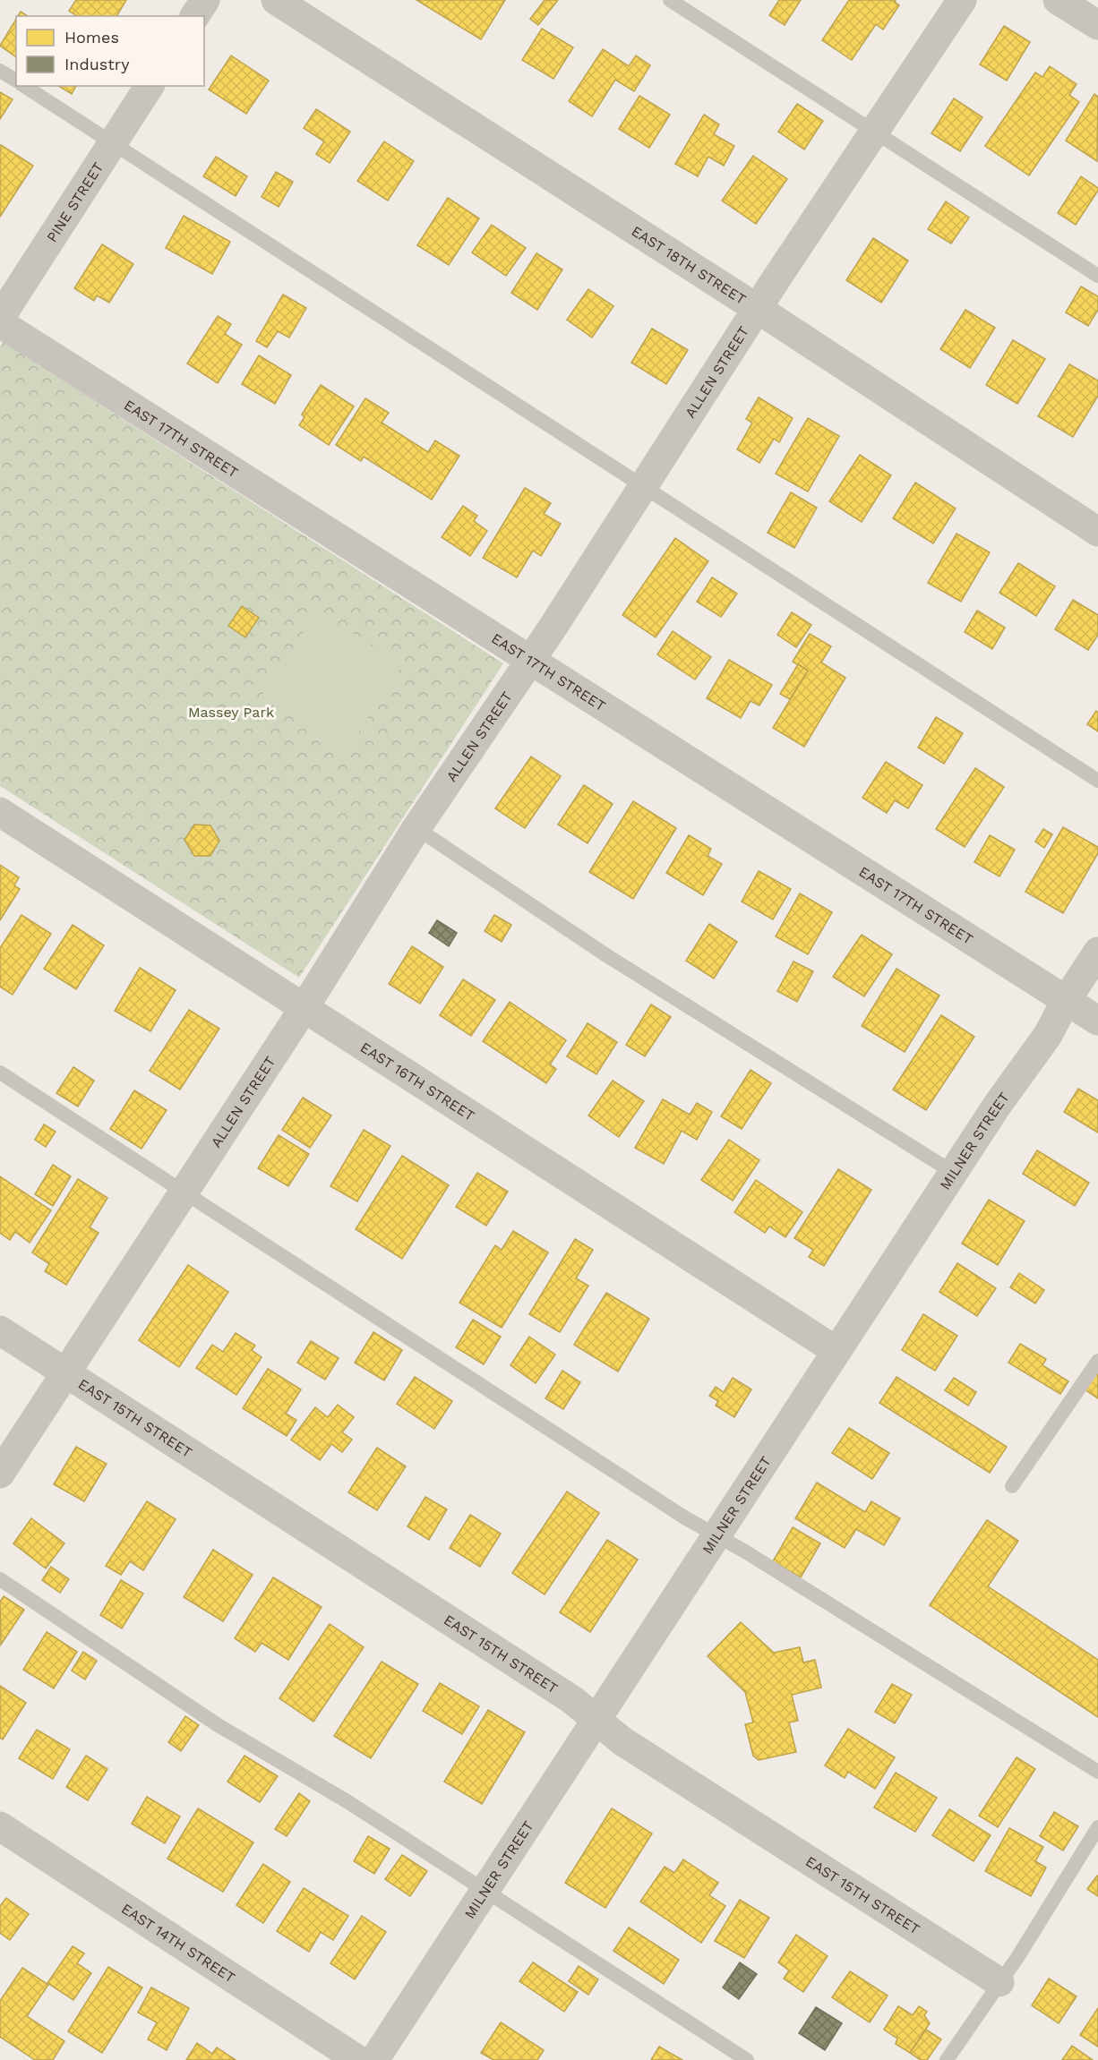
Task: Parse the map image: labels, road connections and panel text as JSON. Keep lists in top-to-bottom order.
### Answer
{
  "streets": {
    "street": [
      "PINE STREET",
      "EAST 18TH STREET",
      "ALLEN STREET",
      "EAST 17TH STREET",
      "EAST 16TH STREET",
      "MILNER STREET",
      "EAST 15TH STREET",
      "EAST 14TH STREET"
    ]
  },
  "crossings": [
    ["EAST 18TH STREET", "ALLEN STREET"],
    ["ALLEN STREET", "EAST 17TH STREET"],
    ["ALLEN STREET", "EAST 16TH STREET"],
    ["ALLEN STREET", "EAST 15TH STREET"],
    ["EAST 17TH STREET", "MILNER STREET"],
    ["EAST 16TH STREET", "MILNER STREET"],
    ["MILNER STREET", "EAST 15TH STREET"]
  ],
  "parks": ["Massey Park"],
  "legend": ["Homes", "Industry"]
}
